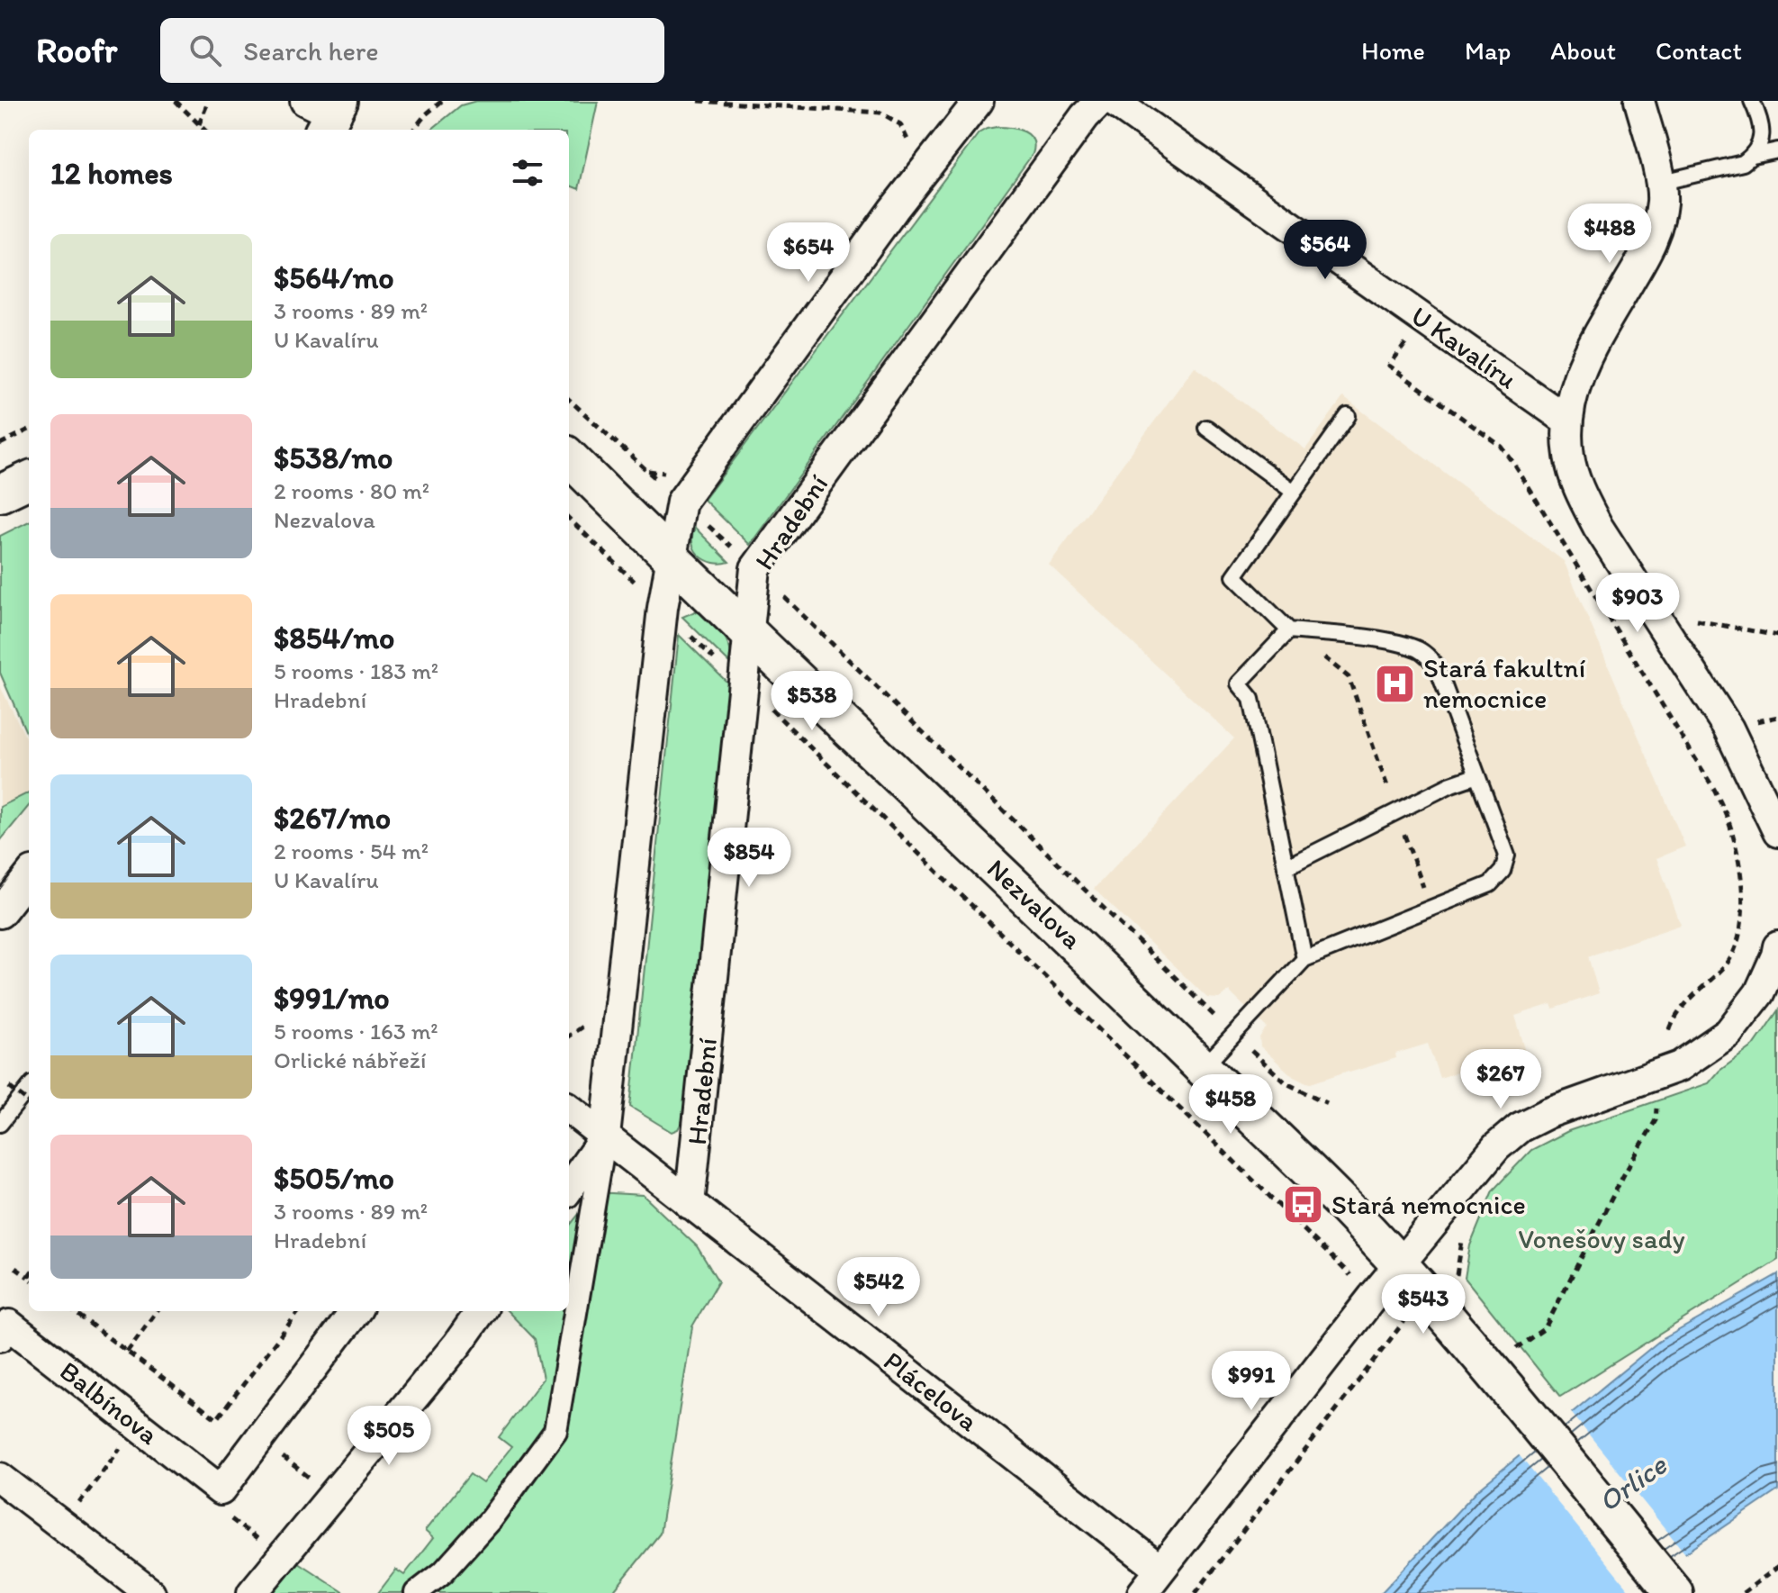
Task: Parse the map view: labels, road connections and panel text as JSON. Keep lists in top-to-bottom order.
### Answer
{
  "streets": {
    "street": [
      "U Kavalíru",
      "Hradební",
      "Nezvalova",
      "Plácelova",
      "Balbínova"
    ]
  },
  "crossings": [
    ["Hradební", "Nezvalova"],
    ["Hradební", "Plácelova"]
  ],
  "water": ["Orlice"],
  "parks": ["Vonešovy sady"],
  "places": {
    "hospital": ["Stará fakultní nemocnice"],
    "bus stop": ["Stará nemocnice"]
  },
  "page": {
    "header": "Roofr",
    "search": "Search here",
    "nav": [
      "Home",
      "Map",
      "About",
      "Contact"
    ],
    "heading": "12 homes",
    "price": [
      "$488",
      "$564",
      "$654",
      "$903",
      "$538",
      "$854",
      "$267",
      "$458",
      "$542",
      "$543",
      "$991",
      "$505"
    ],
    "list": [
      {
        "name": "$564/mo",
        "note": "3 rooms · 89 m² · U Kavalíru"
      },
      {
        "name": "$538/mo",
        "note": "2 rooms · 80 m² · Nezvalova"
      },
      {
        "name": "$854/mo",
        "note": "5 rooms · 183 m² · Hradební"
      },
      {
        "name": "$267/mo",
        "note": "2 rooms · 54 m² · U Kavalíru"
      },
      {
        "name": "$991/mo",
        "note": "5 rooms · 163 m² · Orlické nábřeží"
      },
      {
        "name": "$505/mo",
        "note": "3 rooms · 89 m² · Hradební"
      }
    ]
  }
}
